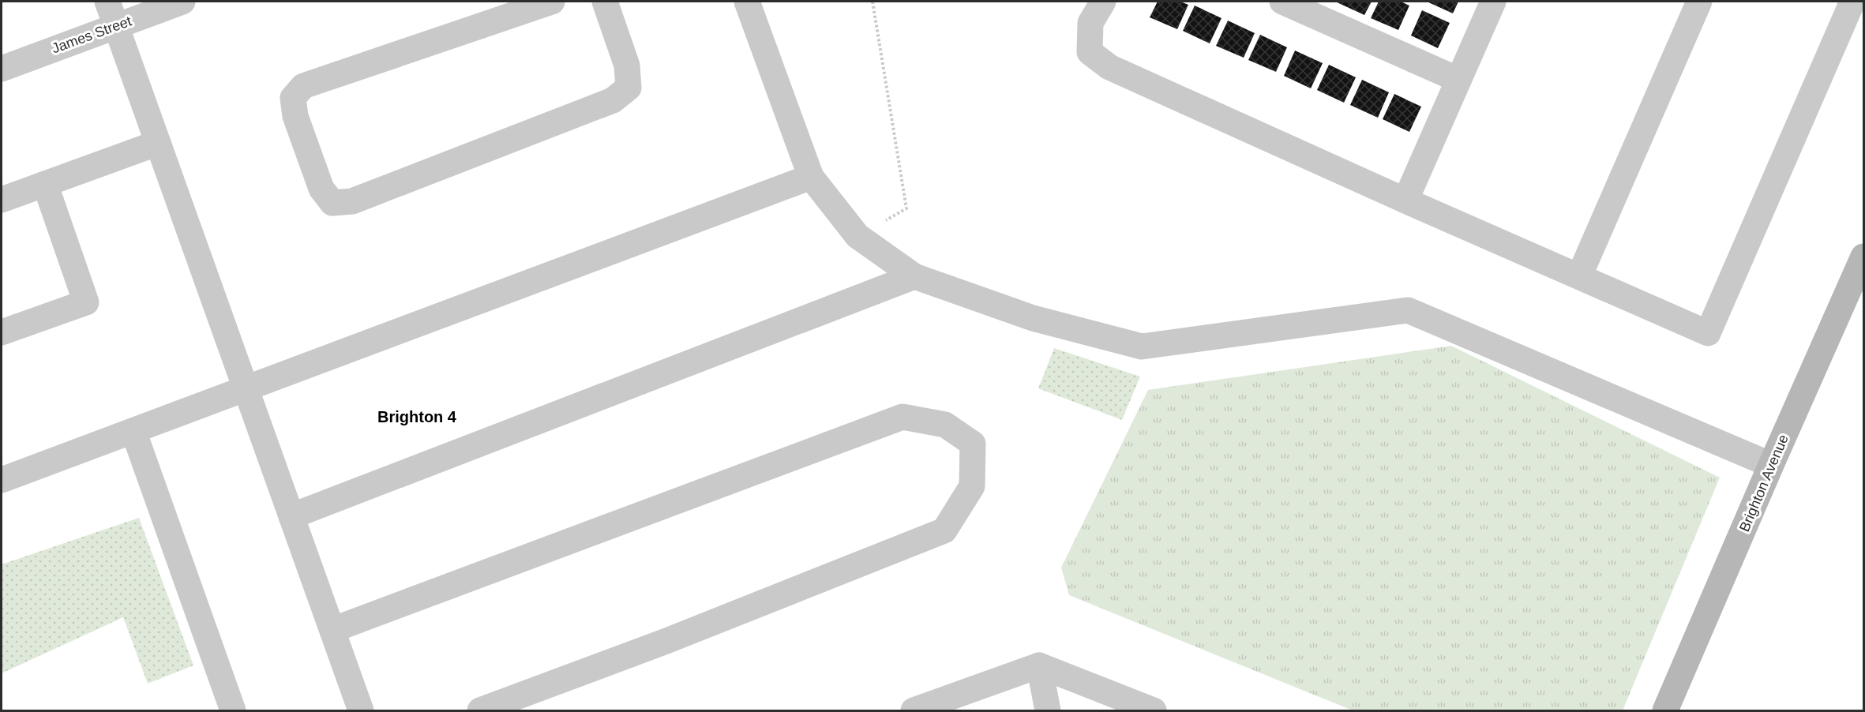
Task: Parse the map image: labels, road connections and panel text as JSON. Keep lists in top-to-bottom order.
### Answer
{
  "streets": {
    "main road": ["Brighton Avenue"],
    "street": ["James Street"]
  },
  "districts": ["Brighton 4"]
}
